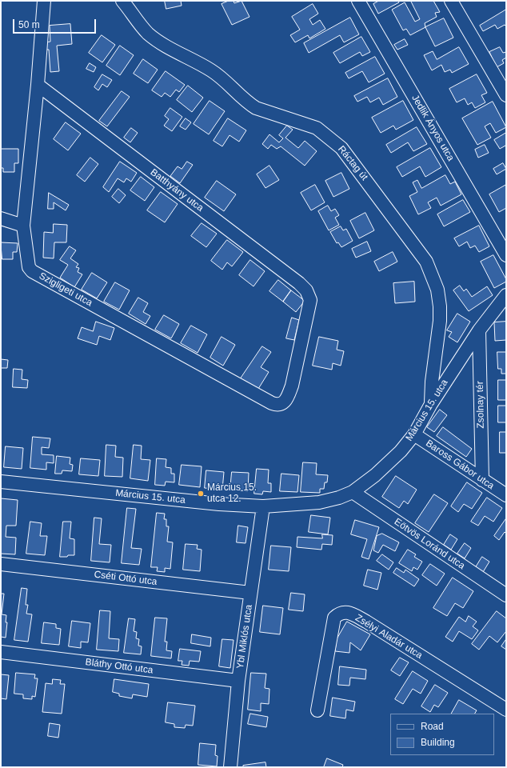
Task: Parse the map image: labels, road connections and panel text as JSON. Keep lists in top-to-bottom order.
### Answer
{
  "streets": {
    "street": [
      "Jedlik Ányos utca",
      "Ráctag út",
      "Batthyány utca",
      "Szigligeti utca",
      "Zsolnay tér",
      "Március 15. utca",
      "Baross Gábor utca",
      "Eötvös Loránd utca",
      "Cséti Ottó utca",
      "Ybl Miklós utca",
      "Zsélyi Aladár utca",
      "Bláthy Ottó utca"
    ]
  },
  "crossings": [
    ["Ráctag út", "Március 15. utca"],
    ["Batthyány utca", "Szigligeti utca"],
    ["Zsolnay tér", "Március 15. utca"],
    ["Zsolnay tér", "Baross Gábor utca"],
    ["Március 15. utca", "Baross Gábor utca"],
    ["Március 15. utca", "Eötvös Loránd utca"],
    ["Március 15. utca", "Ybl Miklós utca"],
    ["Cséti Ottó utca", "Ybl Miklós utca"],
    ["Ybl Miklós utca", "Bláthy Ottó utca"]
  ],
  "places": ["Március 15. utca 12."],
  "legend": ["Road", "Building"],
  "scale_bar": "50 m"
}
